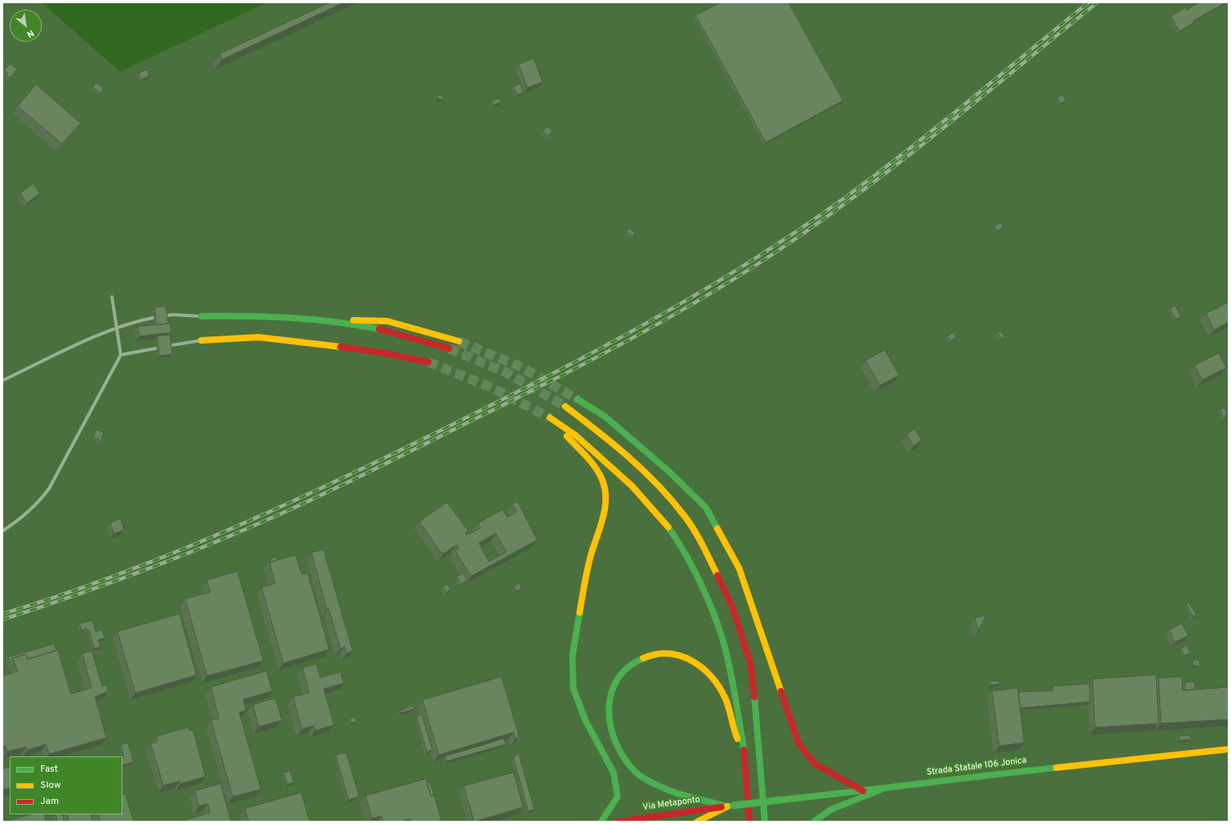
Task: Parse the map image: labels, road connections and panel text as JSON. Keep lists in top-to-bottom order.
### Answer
{
  "streets": {
    "main road": ["Strada Statale 106 Jonica", "Via Metaponto"]
  },
  "crossings": [
    ["Strada Statale 106 Jonica", "Via Metaponto"]
  ],
  "legend": ["Fast", "Slow", "Jam"],
  "north": "bottom right"
}
